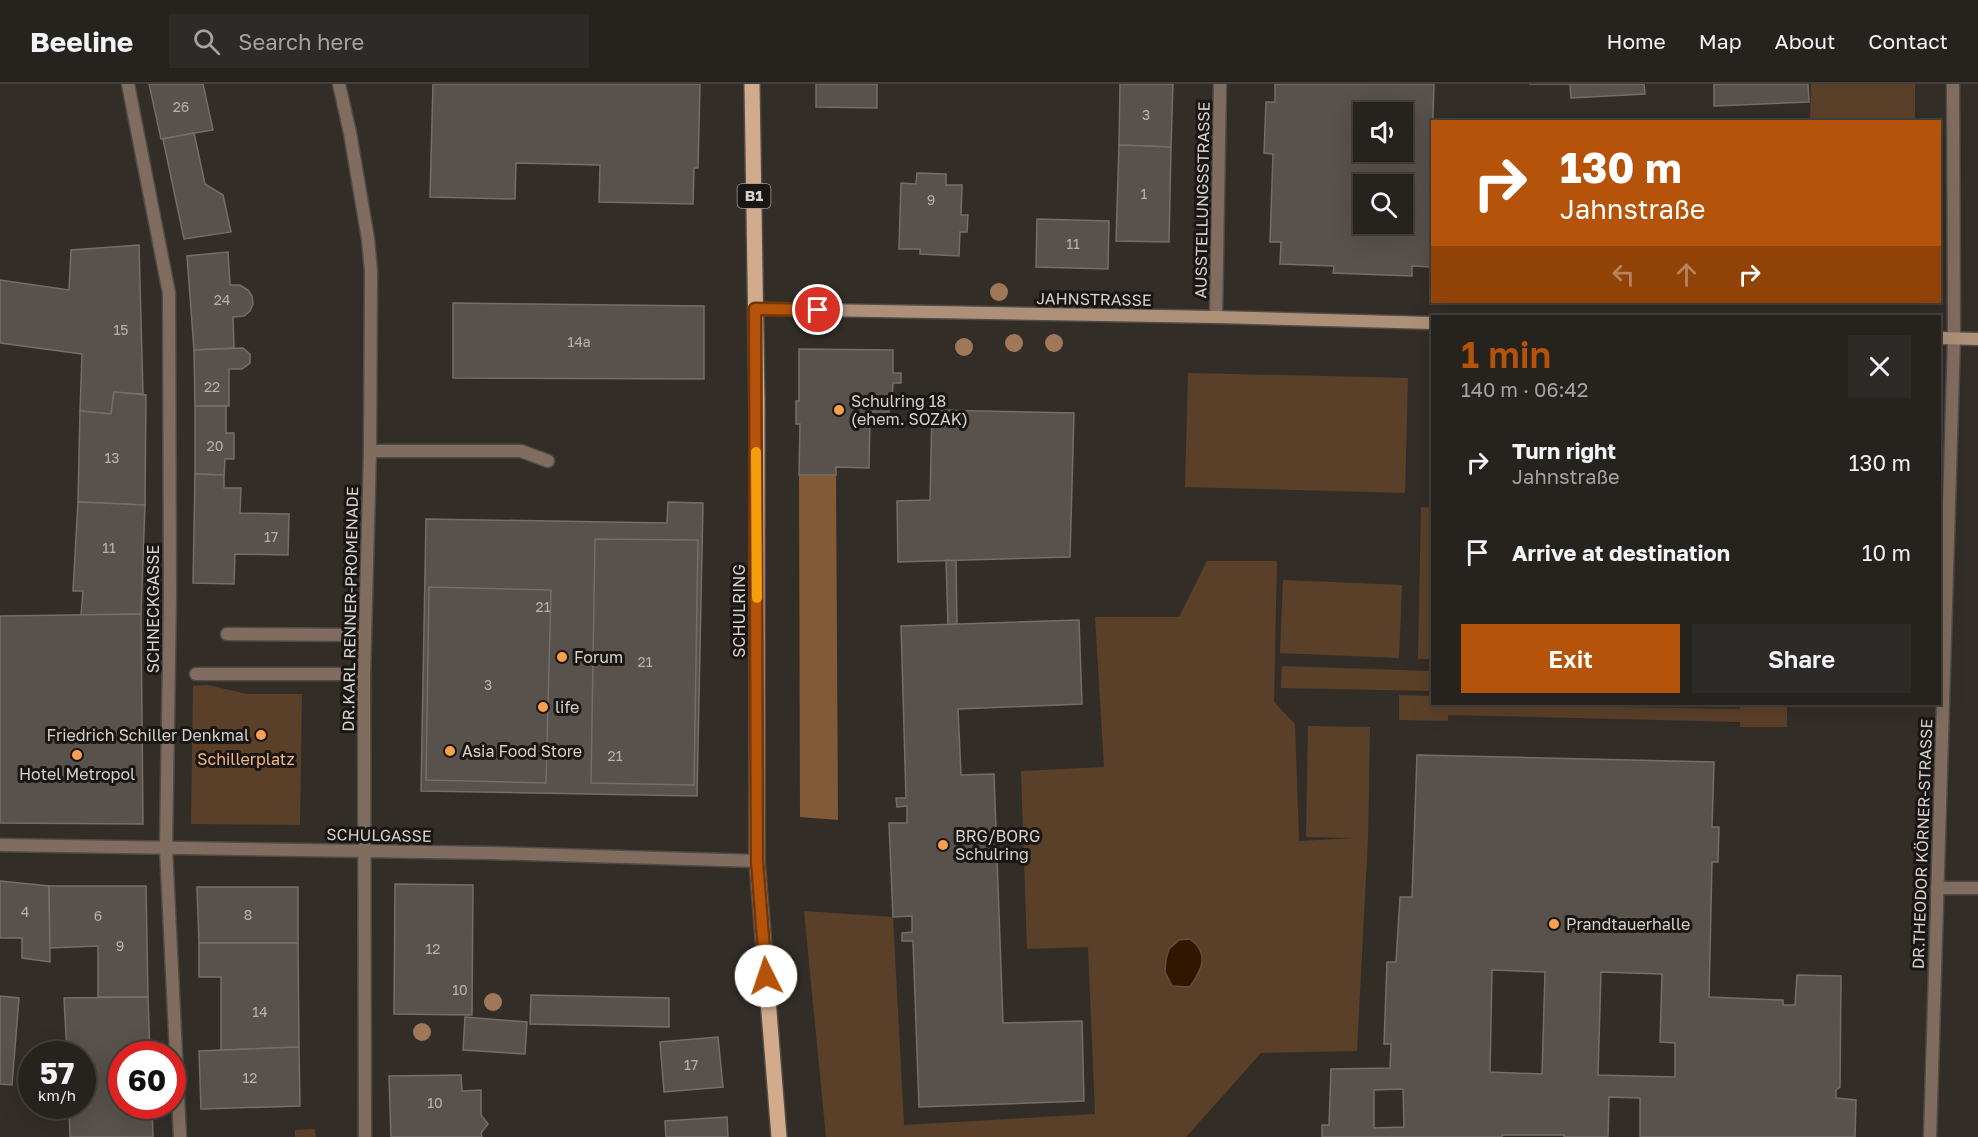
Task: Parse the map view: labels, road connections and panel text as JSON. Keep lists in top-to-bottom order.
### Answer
{
  "streets": {
    "main road": ["B1", "SCHULRING"],
    "street": [
      "AUSSTELLUNGSSTRASSE",
      "JAHNSTRASSE",
      "SCHNECKGASSE",
      "DR.KARL RENNER-PROMENADE",
      "SCHULGASSE",
      "DR.THEODOR KÖRNER-STRASSE"
    ]
  },
  "crossings": [
    ["AUSSTELLUNGSSTRASSE", "JAHNSTRASSE"],
    ["JAHNSTRASSE", "SCHULRING"],
    ["SCHNECKGASSE", "SCHULGASSE"],
    ["DR.KARL RENNER-PROMENADE", "SCHULGASSE"],
    ["SCHULRING", "SCHULGASSE"]
  ],
  "parks": ["Schillerplatz"],
  "places": [
    "Schulring 18 (ehem. SOZAK)",
    "Forum",
    "life",
    "Friedrich Schiller Denkmal",
    "Asia Food Store",
    "Hotel Metropol",
    "BRG/BORG Schulring",
    "Prandtauerhalle"
  ],
  "house_numbers": [
    "26",
    "3",
    "1",
    "9",
    "11",
    "24",
    "15",
    "14a",
    "22",
    "20",
    "13",
    "17",
    "11",
    "21",
    "21",
    "3",
    "21",
    "4",
    "8",
    "6",
    "9",
    "12",
    "10",
    "14",
    "17",
    "12",
    "10"
  ],
  "page": {
    "header": "Beeline",
    "search": "Search here",
    "nav": [
      "Home",
      "Map",
      "About",
      "Contact"
    ],
    "turn": ["130 m", "Jahnstraße"],
    "heading": ["1 min", "140 m · 06:42"],
    "list": [
      {
        "name": "Turn right",
        "note": "Jahnstraße",
        "value": "130 m"
      },
      {
        "name": "Arrive at destination",
        "value": "10 m"
      }
    ],
    "buttons": ["Exit", "Share"],
    "speed": "57 km/h",
    "limit": "60"
  }
}
